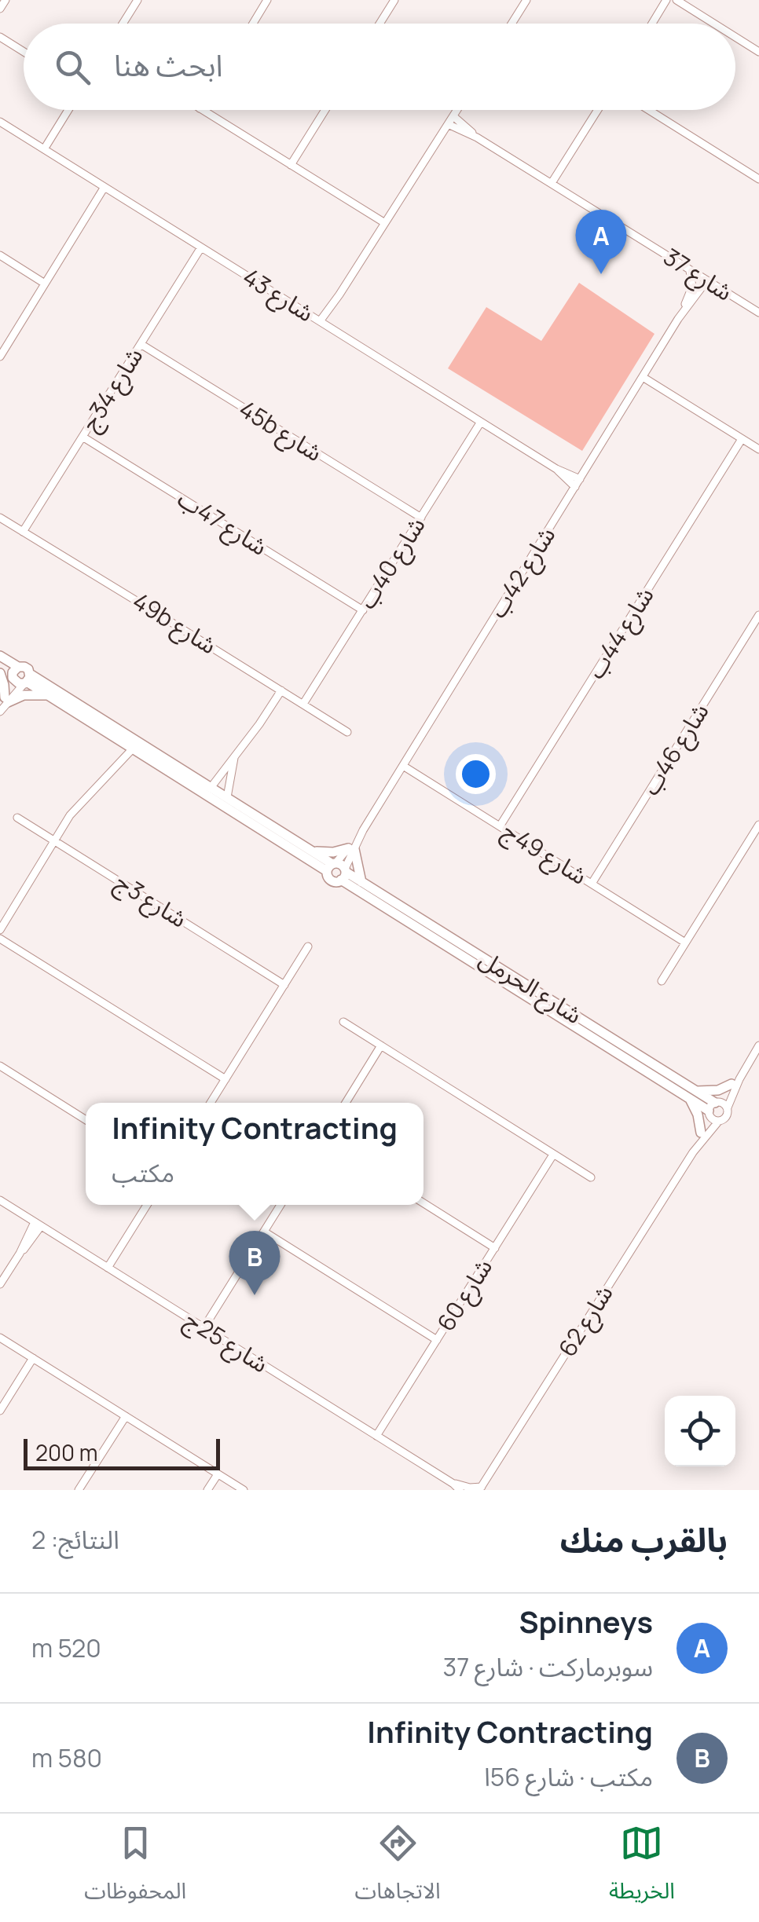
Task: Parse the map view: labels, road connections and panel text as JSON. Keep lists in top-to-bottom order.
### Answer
{
  "streets": {
    "street": [
      "شارع 37",
      "شارع 43",
      "شارع 34ج",
      "45b شارع",
      "شارع 47ب",
      "شارع 40ب",
      "شارع 42ب",
      "49b شارع",
      "شارع 44ب",
      "شارع 46ب",
      "شارع 49ج",
      "شارع 3ج",
      "شارع الحرمل",
      "شارع 60",
      "شارع 62",
      "شارع 25ج"
    ]
  },
  "crossings": [
    ["شارع 37", "شارع 42ب"],
    ["شارع 43", "شارع 34ج"],
    ["شارع 43", "شارع 40ب"],
    ["شارع 43", "شارع 42ب"],
    ["شارع 34ج", "45b شارع"],
    ["شارع 34ج", "شارع 47ب"],
    ["شارع 34ج", "49b شارع"],
    ["45b شارع", "شارع 40ب"],
    ["شارع 47ب", "شارع 40ب"],
    ["شارع 40ب", "49b شارع"],
    ["شارع 42ب", "شارع 49ج"],
    ["شارع 42ب", "شارع الحرمل"],
    ["شارع 44ب", "شارع 49ج"],
    ["شارع 46ب", "شارع 49ج"],
    ["شارع الحرمل", "شارع 62"],
    ["شارع 60", "شارع 25ج"],
    ["شارع 62", "شارع 25ج"]
  ],
  "scale_bar": "200 m",
  "page": {
    "search": "ابحث هنا",
    "pins": ["A", "B"],
    "popup": ["Infinity Contracting", "مكتب"],
    "scale": "200 m",
    "heading": ["بالقرب منك", "النتائج: 2"],
    "list": [
      {
        "mark": "A",
        "name": "Spinneys",
        "note": "سوبرماركت · شارع 37",
        "value": "520 m"
      },
      {
        "mark": "B",
        "name": "Infinity Contracting",
        "note": "مكتب · شارع 56ا",
        "value": "580 m"
      }
    ],
    "nav": ["الخريطة", "الاتجاهات", "المحفوظات"]
  }
}
